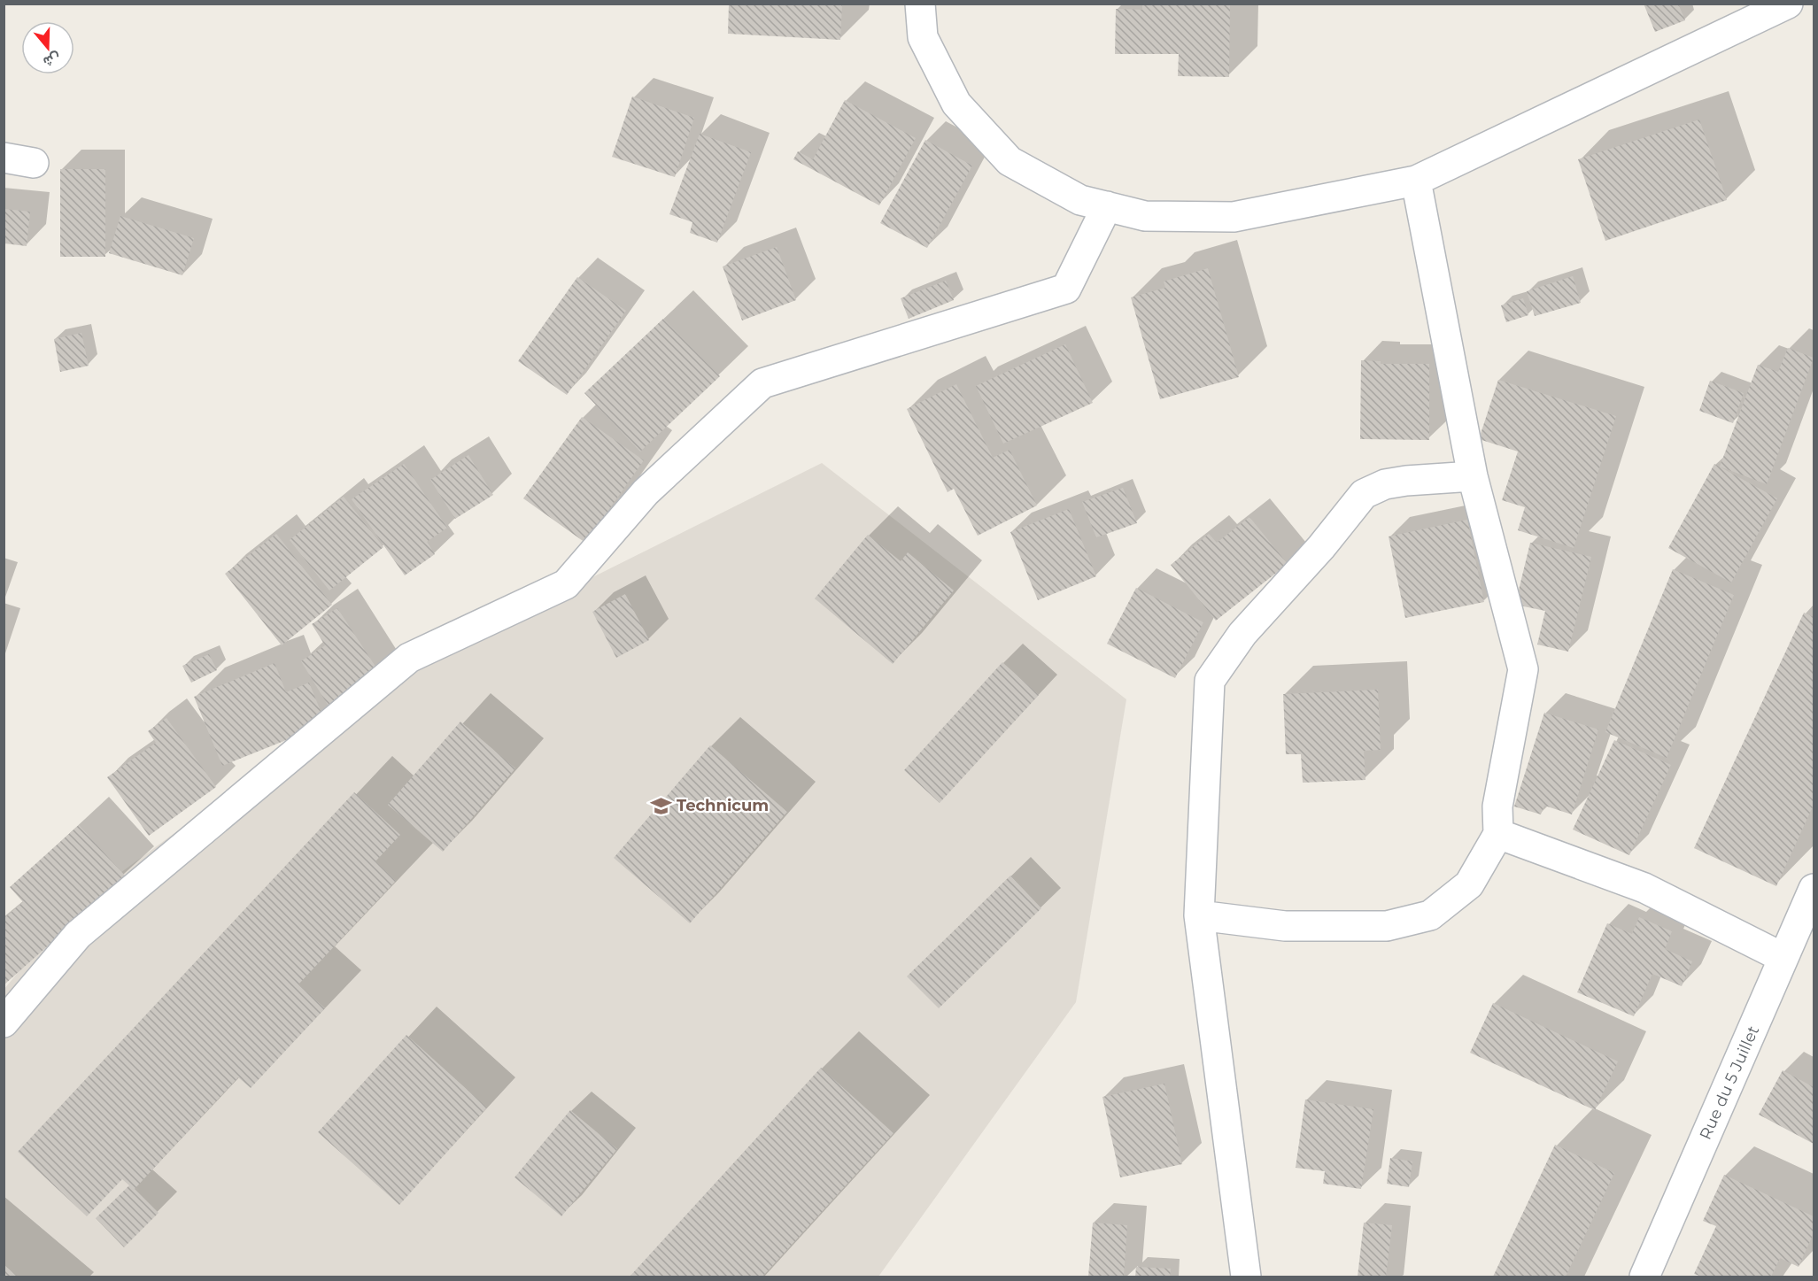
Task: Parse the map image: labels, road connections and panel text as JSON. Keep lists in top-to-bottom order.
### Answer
{
  "streets": {
    "street": ["Rue du 5 Juillet"]
  },
  "places": {
    "school or university": ["Technicum"]
  },
  "north": "bottom"
}
